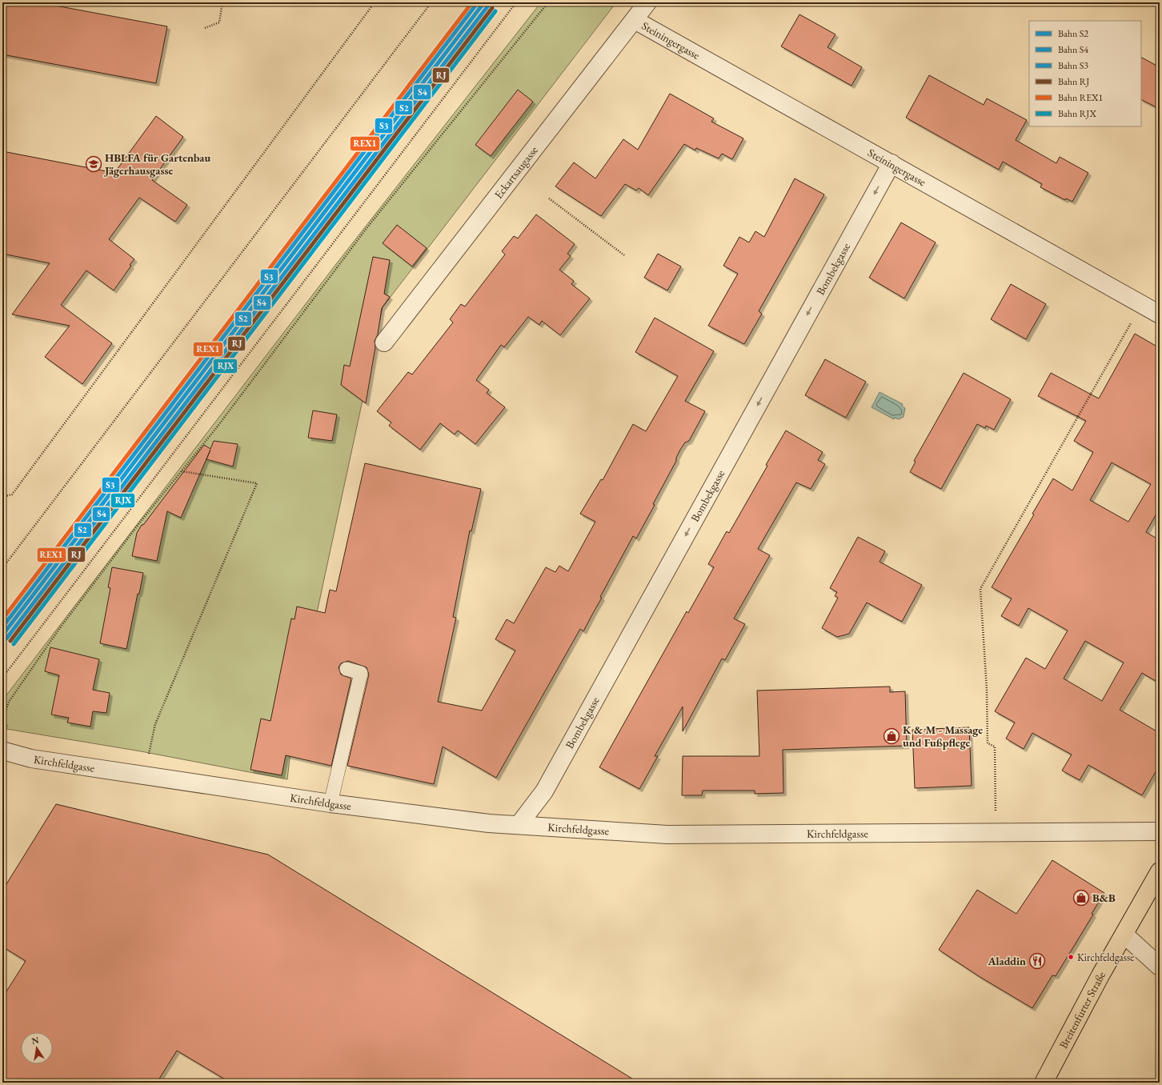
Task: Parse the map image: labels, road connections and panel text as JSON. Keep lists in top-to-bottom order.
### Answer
{
  "streets": {
    "main road": ["Breitenfurter Straße"],
    "street": [
      "Steiningergasse",
      "Eckartsaugasse",
      "Bombekgasse",
      "Kirchfeldgasse"
    ]
  },
  "crossings": [
    ["Steiningergasse", "Eckartsaugasse"],
    ["Steiningergasse", "Bombekgasse"],
    ["Bombekgasse", "Kirchfeldgasse"]
  ],
  "one_way": ["Bombekgasse"],
  "places": {
    "school or university": ["HBLFA für Gartenbau Jägerhausgasse"],
    "shop": ["K & M - Massage und Fußpflege", "B&B"],
    "other": ["Kirchfeldgasse"],
    "restaurant": ["Aladdin"]
  },
  "lines": [
    "rail line S2",
    "rail line S3",
    "rail line REX1",
    "rail line S4",
    "rail line RJ",
    "rail line RJX"
  ],
  "legend": [
    "Bahn S2",
    "Bahn S4",
    "Bahn S3",
    "Bahn RJ",
    "Bahn REX1",
    "Bahn RJX"
  ],
  "north": "top"
}
